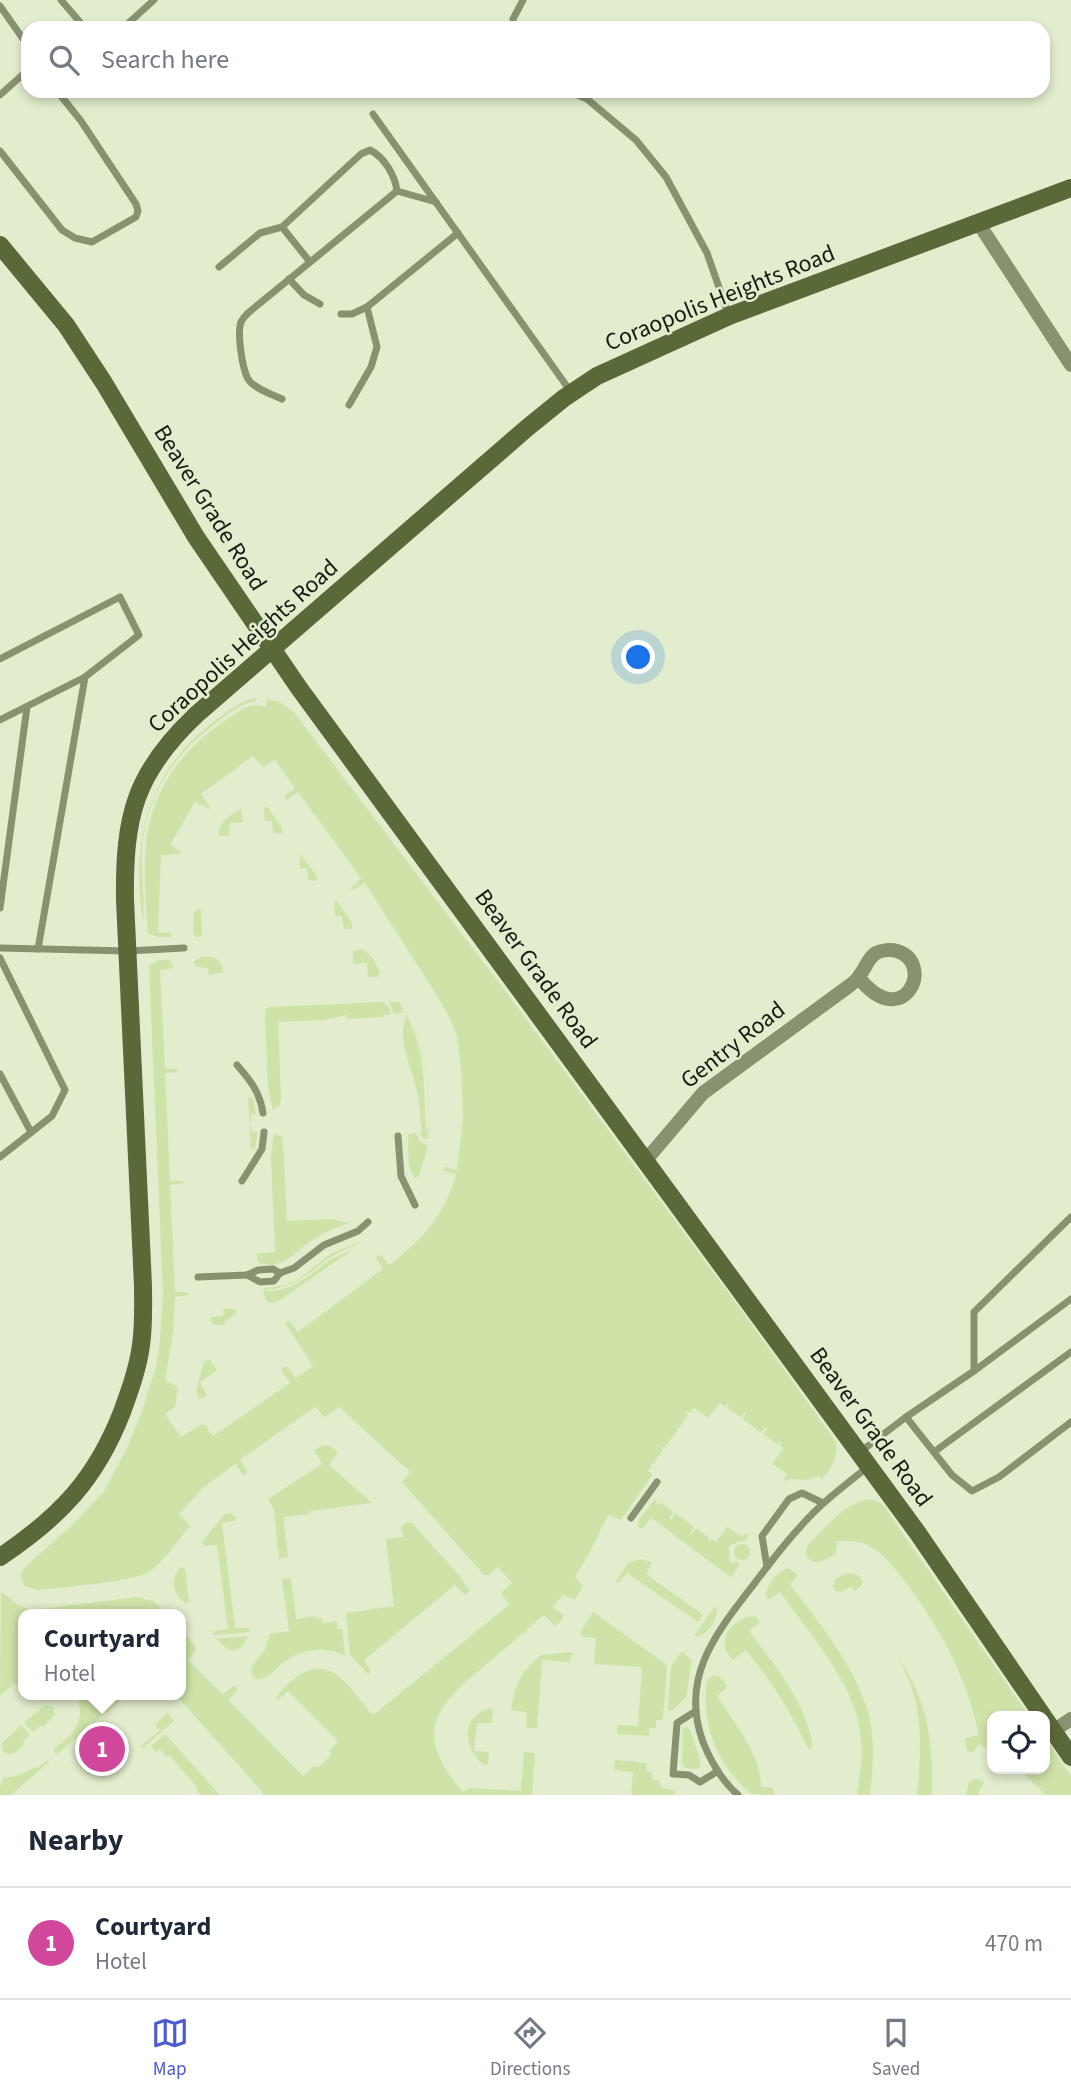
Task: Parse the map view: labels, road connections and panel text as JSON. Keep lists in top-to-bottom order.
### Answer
{
  "streets": {
    "main road": ["Coraopolis Heights Road", "Beaver Grade Road"],
    "street": ["Gentry Road"]
  },
  "crossings": [
    ["Coraopolis Heights Road", "Beaver Grade Road"],
    ["Beaver Grade Road", "Gentry Road"]
  ],
  "page": {
    "search": "Search here",
    "popup": ["Courtyard", "Hotel"],
    "pins": "1",
    "heading": "Nearby",
    "list": [
      {
        "mark": "1",
        "name": "Courtyard",
        "note": "Hotel",
        "value": "470 m"
      }
    ],
    "nav": ["Map", "Directions", "Saved"]
  }
}
